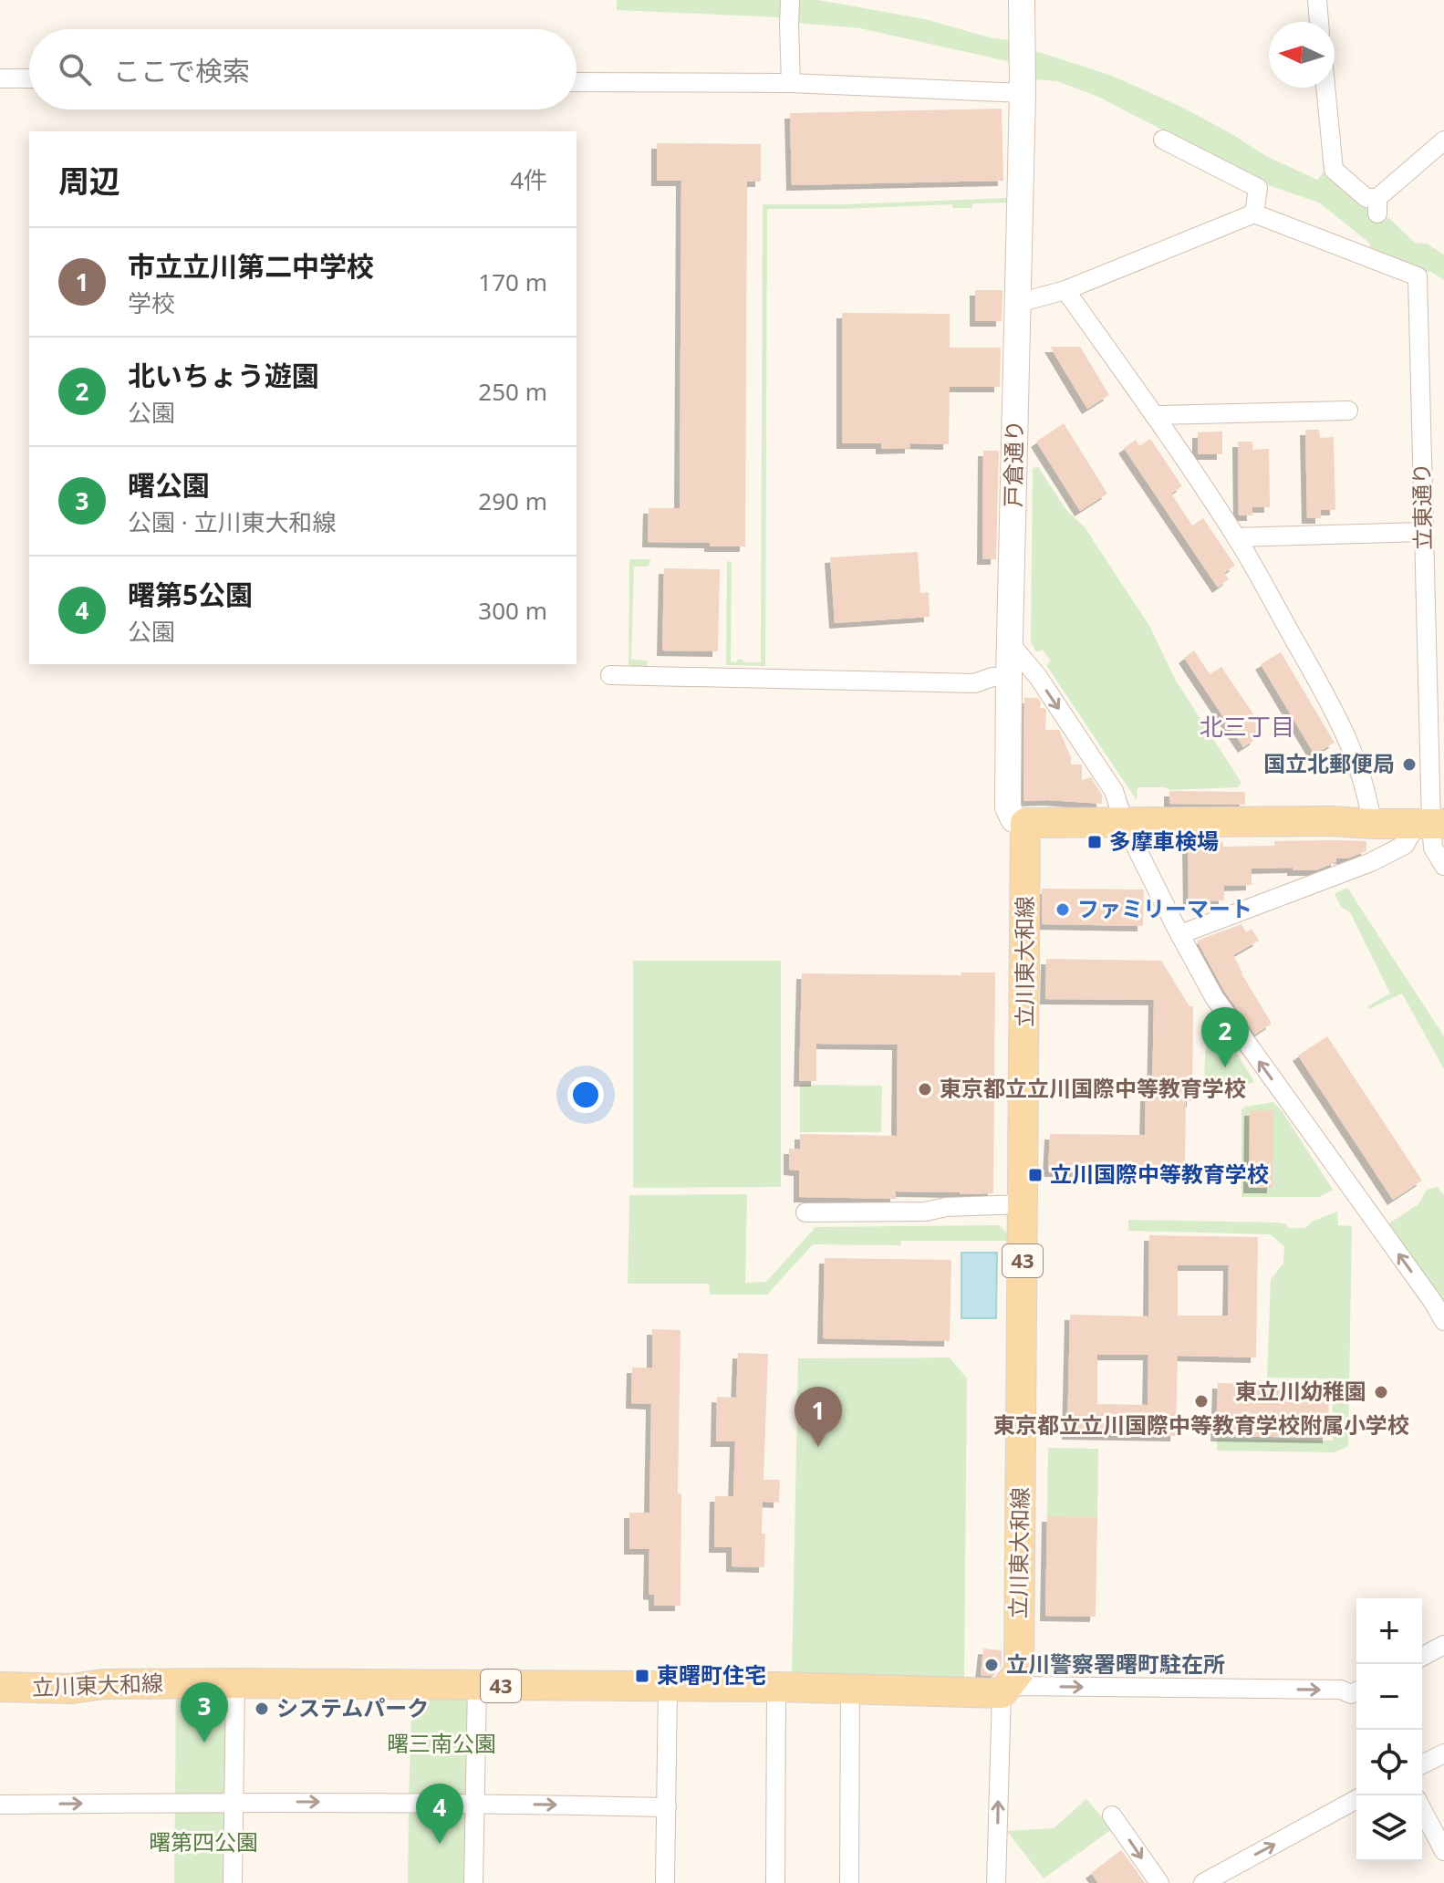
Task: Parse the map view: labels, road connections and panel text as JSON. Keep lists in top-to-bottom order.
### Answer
{
  "streets": {
    "main road": ["立川東大和線", "43"],
    "street": ["戸倉通り", "立東通り"]
  },
  "crossings": [
    ["戸倉通り", "立川東大和線"]
  ],
  "districts": ["北三丁目"],
  "parks": ["曙三南公園", "曙第四公園"],
  "places": {
    "other": [
      "国立北郵便局",
      "ファミリーマート",
      "東京都立立川国際中等教育学校",
      "東立川幼稚園",
      "東京都立立川国際中等教育学校附属小学校",
      "立川警察署曙町駐在所",
      "システムパーク"
    ],
    "transit": ["多摩車検場", "立川国際中等教育学校", "東曙町住宅"]
  },
  "north": "left",
  "page": {
    "search": "ここで検索",
    "heading": ["周辺", "4件"],
    "list": [
      {
        "mark": "1",
        "name": "市立立川第二中学校",
        "note": "学校",
        "value": "170 m"
      },
      {
        "mark": "2",
        "name": "北いちょう遊園",
        "note": "公園",
        "value": "250 m"
      },
      {
        "mark": "3",
        "name": "曙公園",
        "note": "公園 · 立川東大和線",
        "value": "290 m"
      },
      {
        "mark": "4",
        "name": "曙第5公園",
        "note": "公園",
        "value": "300 m"
      }
    ],
    "pins": [
      "2",
      "1",
      "3",
      "4"
    ],
    "map_buttons": ["+", "−"]
  }
}
